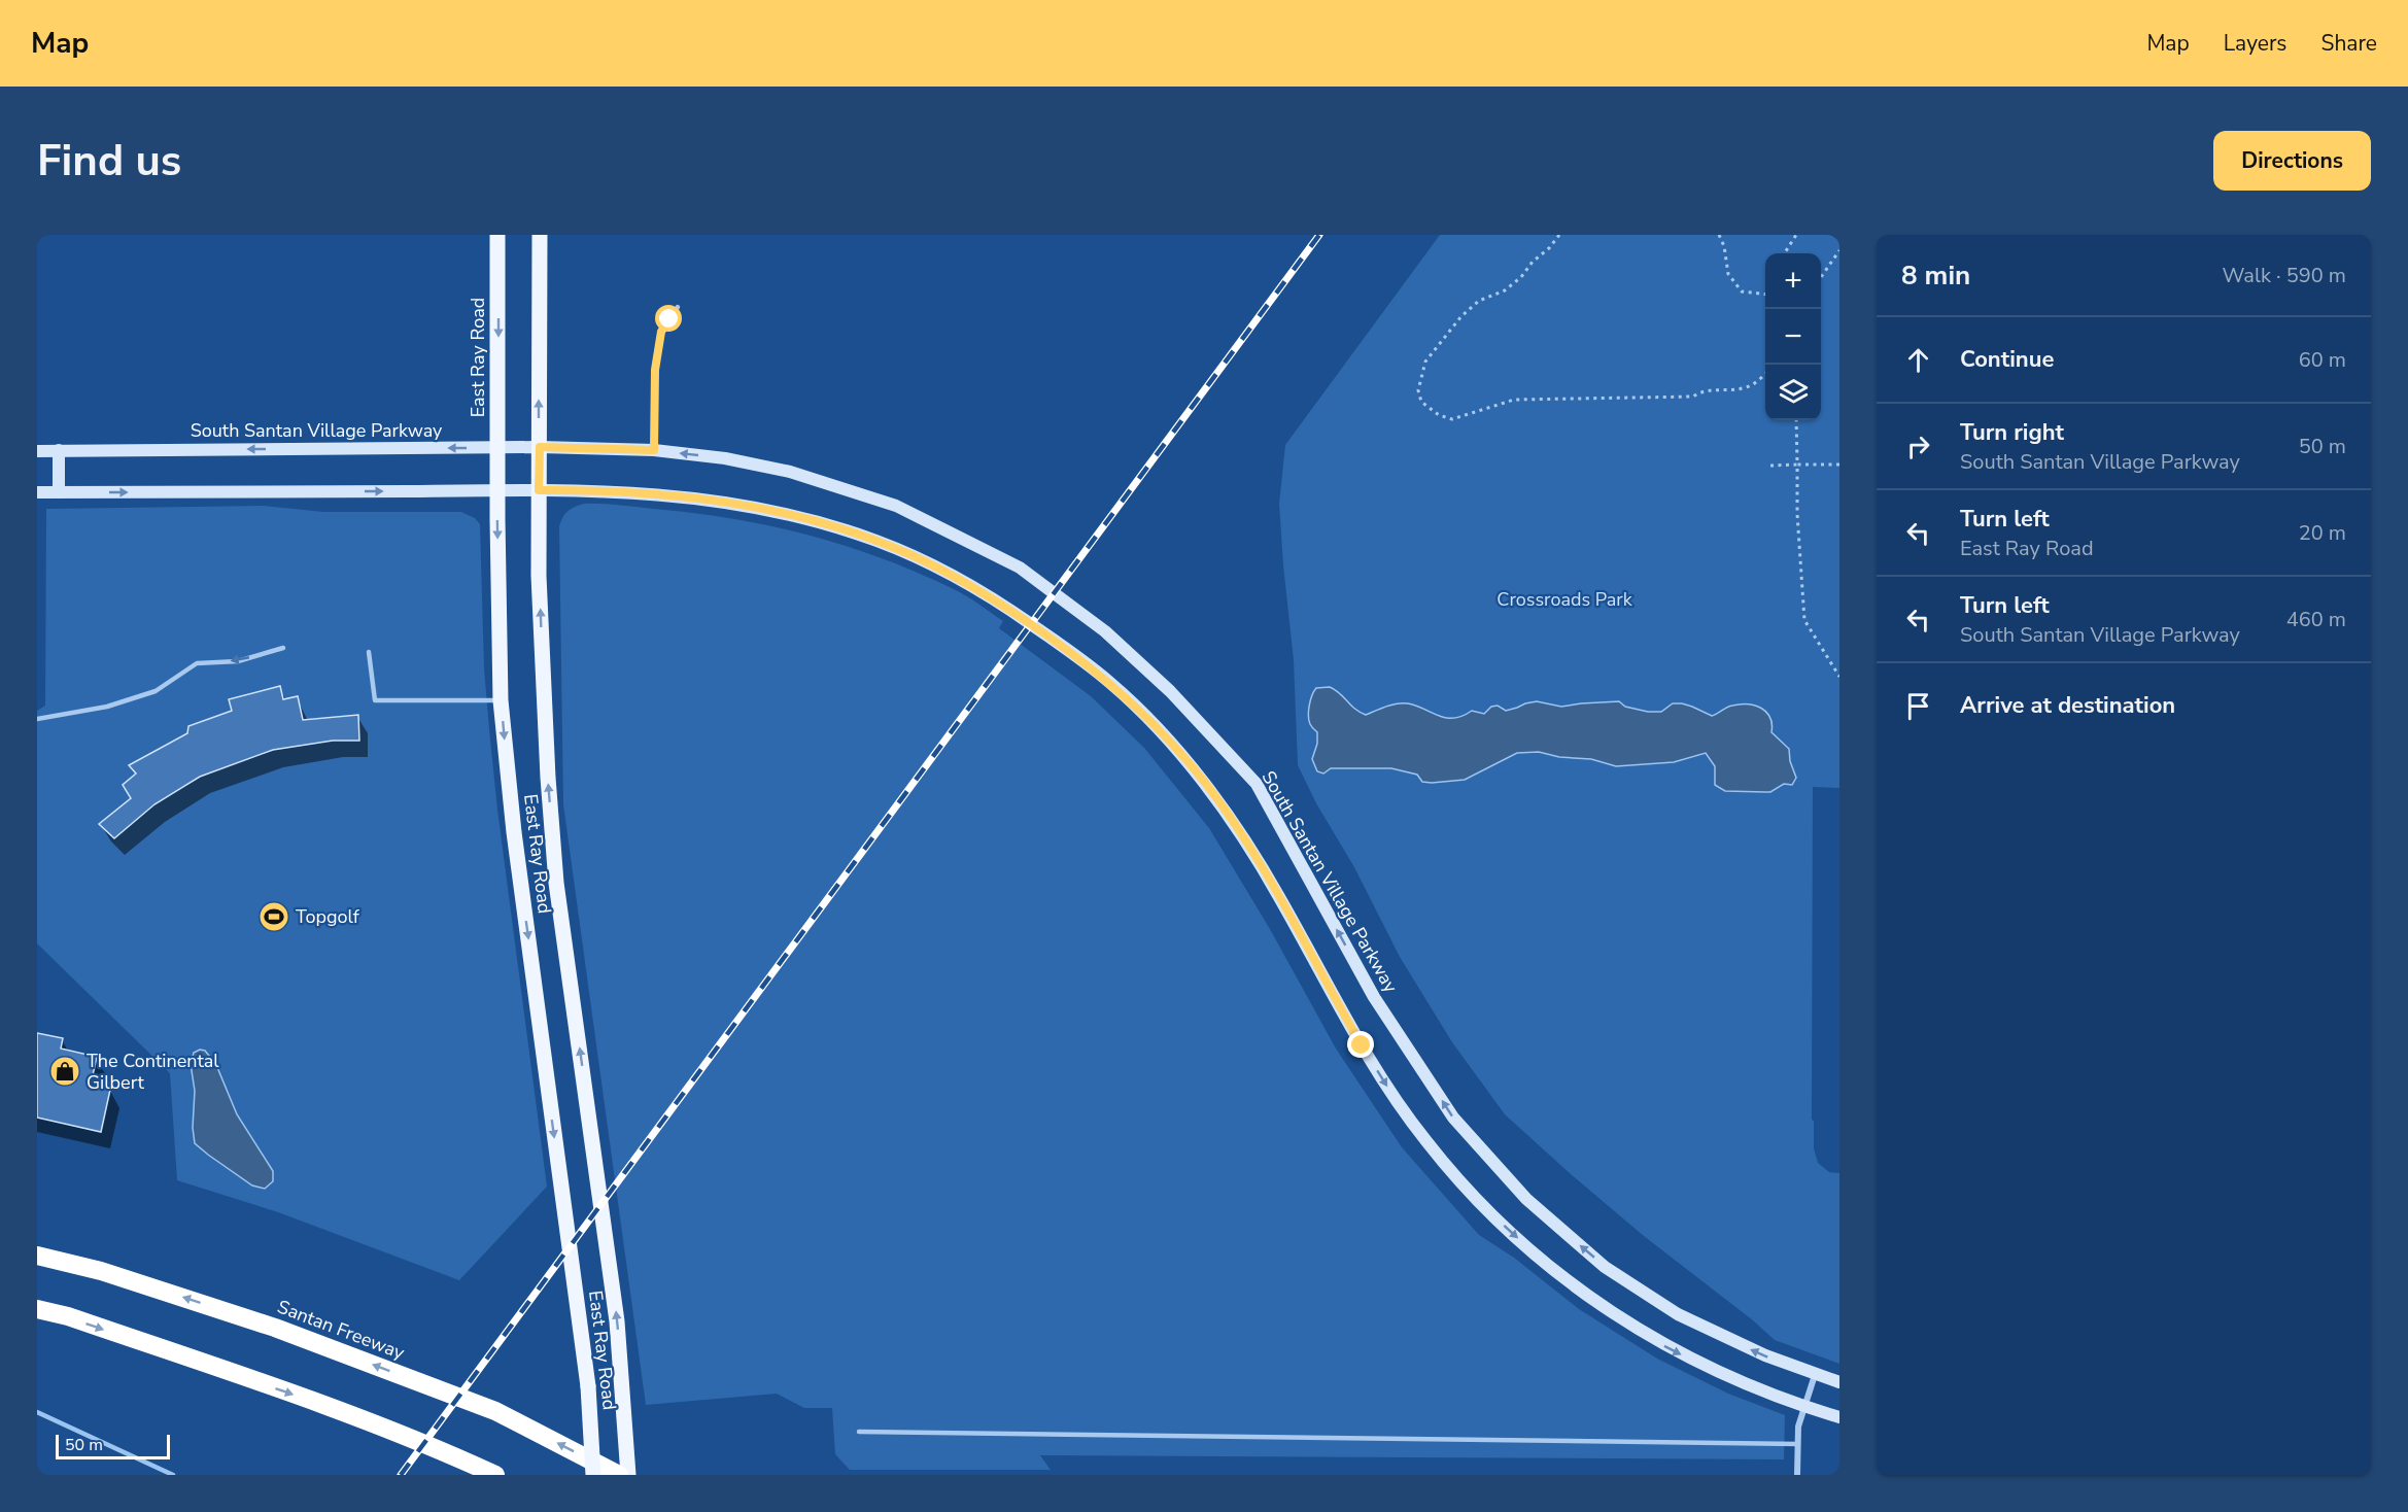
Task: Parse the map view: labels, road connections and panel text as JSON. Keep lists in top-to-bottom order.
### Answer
{
  "streets": {
    "highway": ["Santan Freeway"],
    "main road": ["East Ray Road", "South Santan Village Parkway"]
  },
  "crossings": [
    ["East Ray Road", "South Santan Village Parkway"]
  ],
  "parks": ["Crossroads Park"],
  "places": {
    "sports": ["Topgolf"],
    "shop": ["The Continental Gilbert"]
  },
  "scale_bar": "50 m",
  "page": {
    "header": "Map",
    "nav": ["Map", "Layers", "Share"],
    "buttons": "Directions",
    "title": "Find us",
    "heading": ["8 min", "Walk · 590 m"],
    "map_buttons": ["+", "−"],
    "list": [
      ["Continue", "60 m"],
      ["Turn right", "South Santan Village Parkway", "50 m"],
      ["Turn left", "East Ray Road", "20 m"],
      ["Turn left", "South Santan Village Parkway", "460 m"],
      "Arrive at destination"
    ],
    "scale": "50 m"
  }
}
